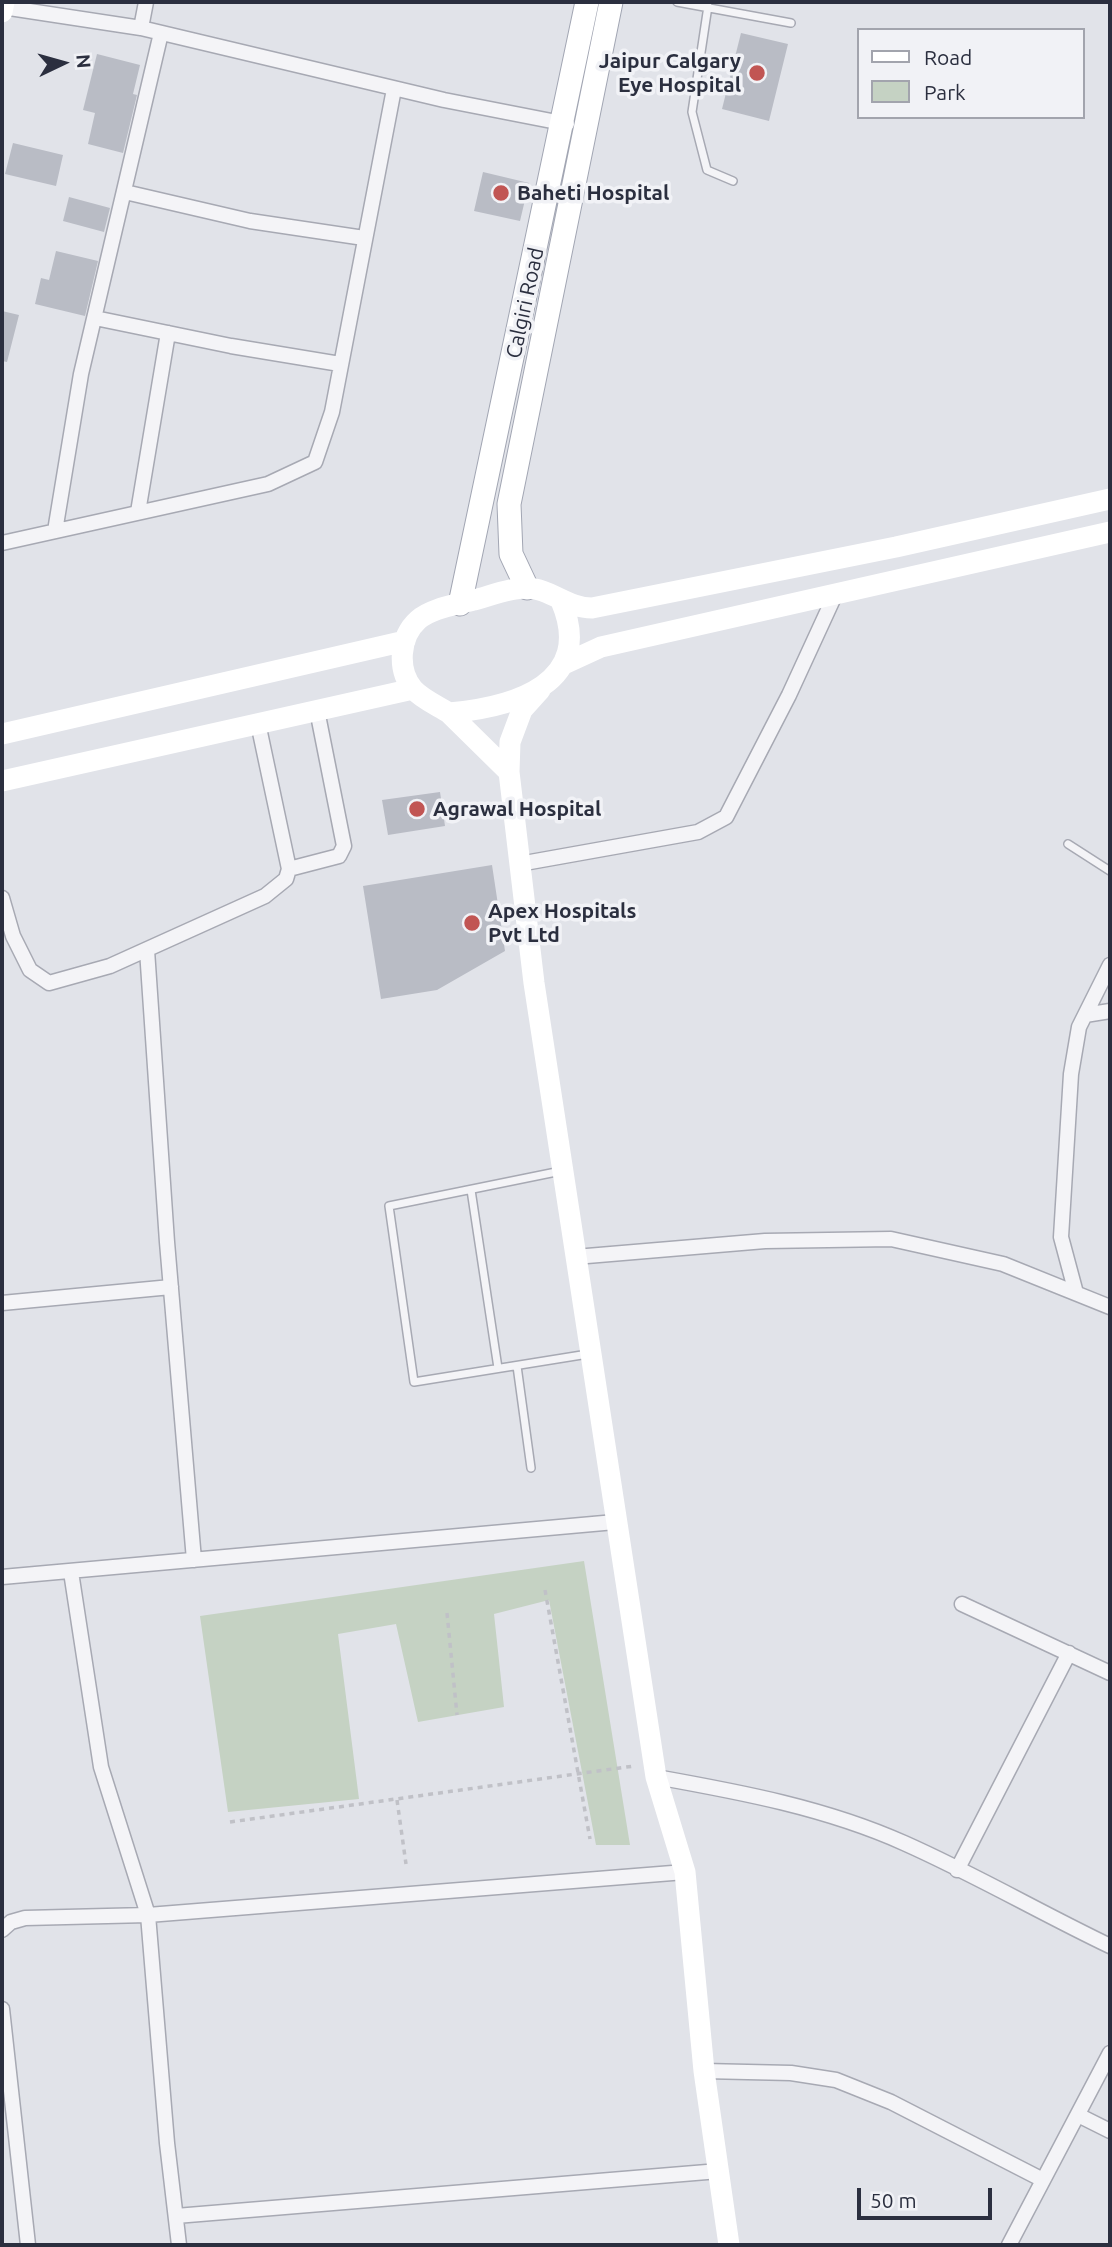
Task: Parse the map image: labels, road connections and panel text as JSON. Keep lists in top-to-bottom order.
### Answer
{
  "streets": {
    "main road": ["Calgiri Road"]
  },
  "places": [
    "Jaipur Calgary Eye Hospital",
    "Baheti Hospital",
    "Agrawal Hospital",
    "Apex Hospitals Pvt Ltd"
  ],
  "legend": ["Road", "Park"],
  "scale_bar": "50 m",
  "north": "right"
}
